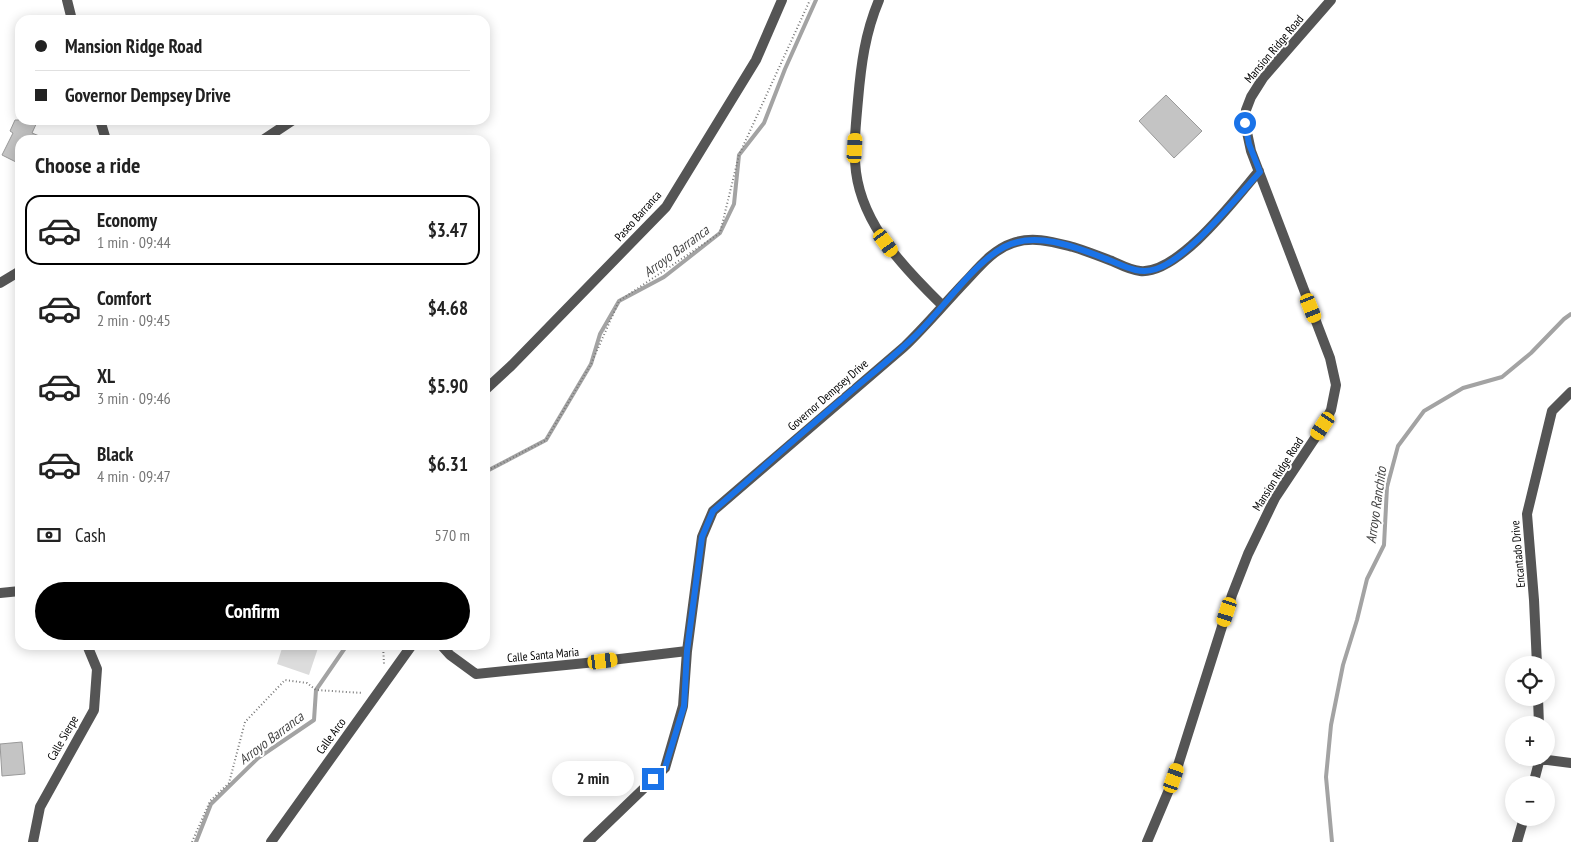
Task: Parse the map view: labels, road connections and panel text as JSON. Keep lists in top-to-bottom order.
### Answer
{
  "streets": {
    "street": [
      "Mansion Ridge Road",
      "Paseo Barranca",
      "Governor Dempsey Drive",
      "Encantado Drive",
      "Calle Santa Maria",
      "Calle Arco",
      "Calle Sierpe"
    ]
  },
  "crossings": [
    ["Mansion Ridge Road", "Governor Dempsey Drive"],
    ["Governor Dempsey Drive", "Calle Santa Maria"]
  ],
  "water": ["Arroyo Barranca", "Arroyo Ranchito"],
  "page": {
    "banner": ["Mansion Ridge Road", "Governor Dempsey Drive"],
    "heading": "Choose a ride",
    "list": [
      {
        "name": "Economy",
        "note": "1 min · 09:44",
        "value": "$3.47"
      },
      {
        "name": "Comfort",
        "note": "2 min · 09:45",
        "value": "$4.68"
      },
      {
        "name": "XL",
        "note": "3 min · 09:46",
        "value": "$5.90"
      },
      {
        "name": "Black",
        "note": "4 min · 09:47",
        "value": "$6.31"
      }
    ],
    "pay": ["Cash", "570 m"],
    "buttons": "Confirm",
    "map_buttons": ["+", "−"],
    "bubble": "2 min"
  }
}
